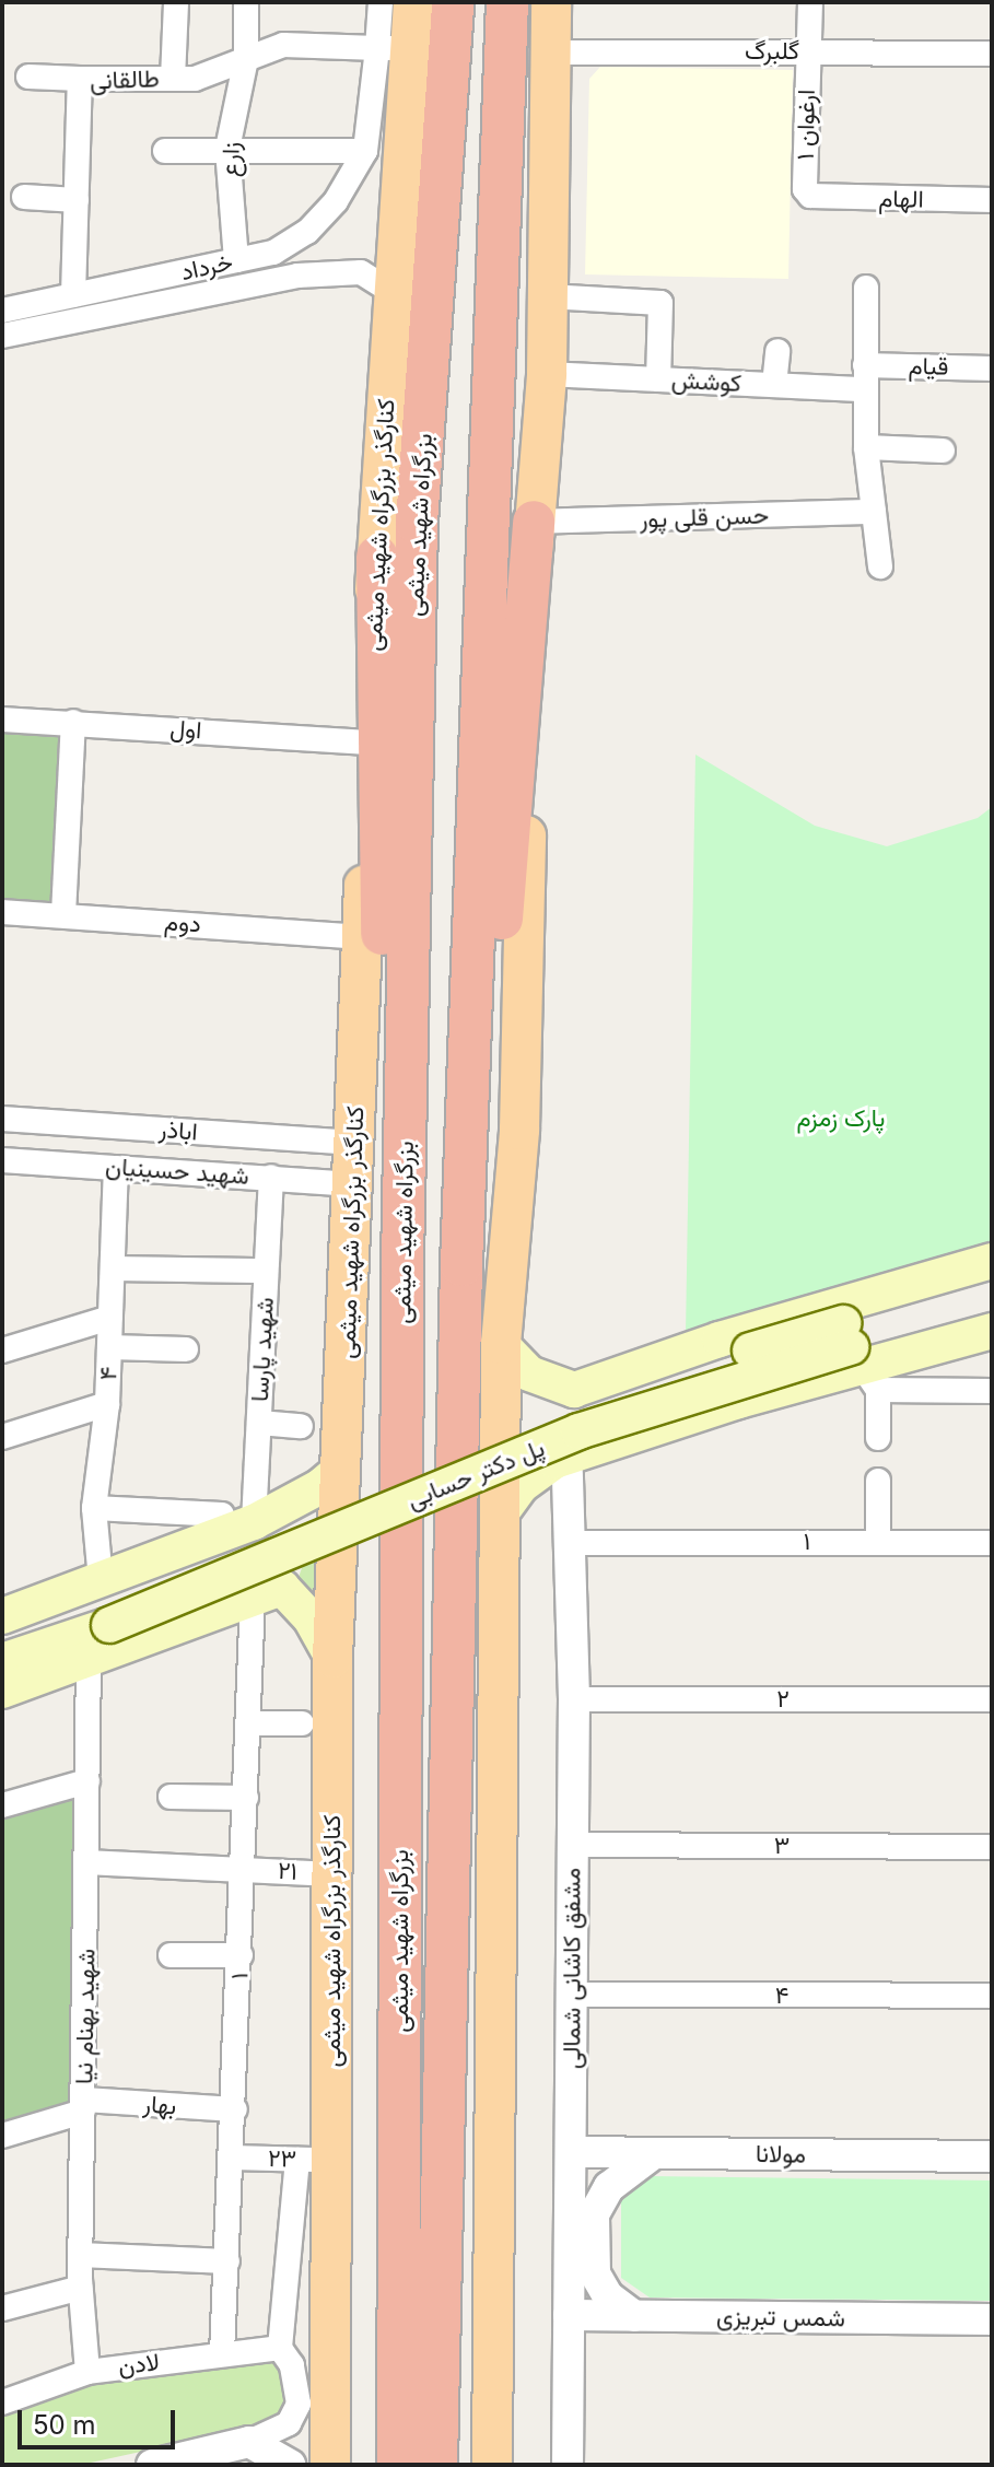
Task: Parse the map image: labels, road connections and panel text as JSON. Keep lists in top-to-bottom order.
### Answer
{
  "streets": {
    "highway": ["بزرگراه شهید میثمی"],
    "main road": ["کنارگذر بزرگراه شهید میثمی", "پل دکتر حسابی"],
    "street": [
      "گلبرگ",
      "طالقانی",
      "ارغوان ۱",
      "زارع",
      "الهام",
      "خرداد",
      "قیام",
      "کوشش",
      "حسن قلی پور",
      "اول",
      "دوم",
      "اباذر",
      "شهید حسینیان",
      "شهید پارسا",
      "۴",
      "۱",
      "۲",
      "۳",
      "۲۱",
      "مشفق کاشانی شمالی",
      "شهید بهنام نیا",
      "بهار",
      "مولانا",
      "۲۳",
      "شمس تبریزی",
      "لادن"
    ]
  },
  "crossings": [
    ["گلبرگ", "ارغوان ۱"],
    ["طالقانی", "زارع"],
    ["طالقانی", "خرداد"],
    ["طالقانی", "کنارگذر بزرگراه شهید میثمی"],
    ["ارغوان ۱", "الهام"],
    ["زارع", "خرداد"],
    ["خرداد", "کنارگذر بزرگراه شهید میثمی"],
    ["قیام", "کوشش"],
    ["کنارگذر بزرگراه شهید میثمی", "اول"],
    ["کنارگذر بزرگراه شهید میثمی", "دوم"],
    ["کنارگذر بزرگراه شهید میثمی", "اباذر"],
    ["کنارگذر بزرگراه شهید میثمی", "شهید حسینیان"],
    ["کنارگذر بزرگراه شهید میثمی", "۲۱"],
    ["کنارگذر بزرگراه شهید میثمی", "۲۳"],
    ["شهید حسینیان", "شهید پارسا"],
    ["شهید حسینیان", "۴"],
    ["۴", "پل دکتر حسابی"],
    ["۴", "مشفق کاشانی شمالی"],
    ["۱", "۲۱"],
    ["۱", "مشفق کاشانی شمالی"],
    ["۱", "بهار"],
    ["۱", "۲۳"],
    ["۱", "لادن"],
    ["۲", "مشفق کاشانی شمالی"],
    ["۳", "مشفق کاشانی شمالی"],
    ["۲۱", "شهید بهنام نیا"],
    ["مشفق کاشانی شمالی", "مولانا"],
    ["مشفق کاشانی شمالی", "شمس تبریزی"],
    ["شهید بهنام نیا", "بهار"],
    ["شهید بهنام نیا", "لادن"]
  ],
  "parks": ["پارک زمزم"],
  "scale_bar": "50 m"
}
